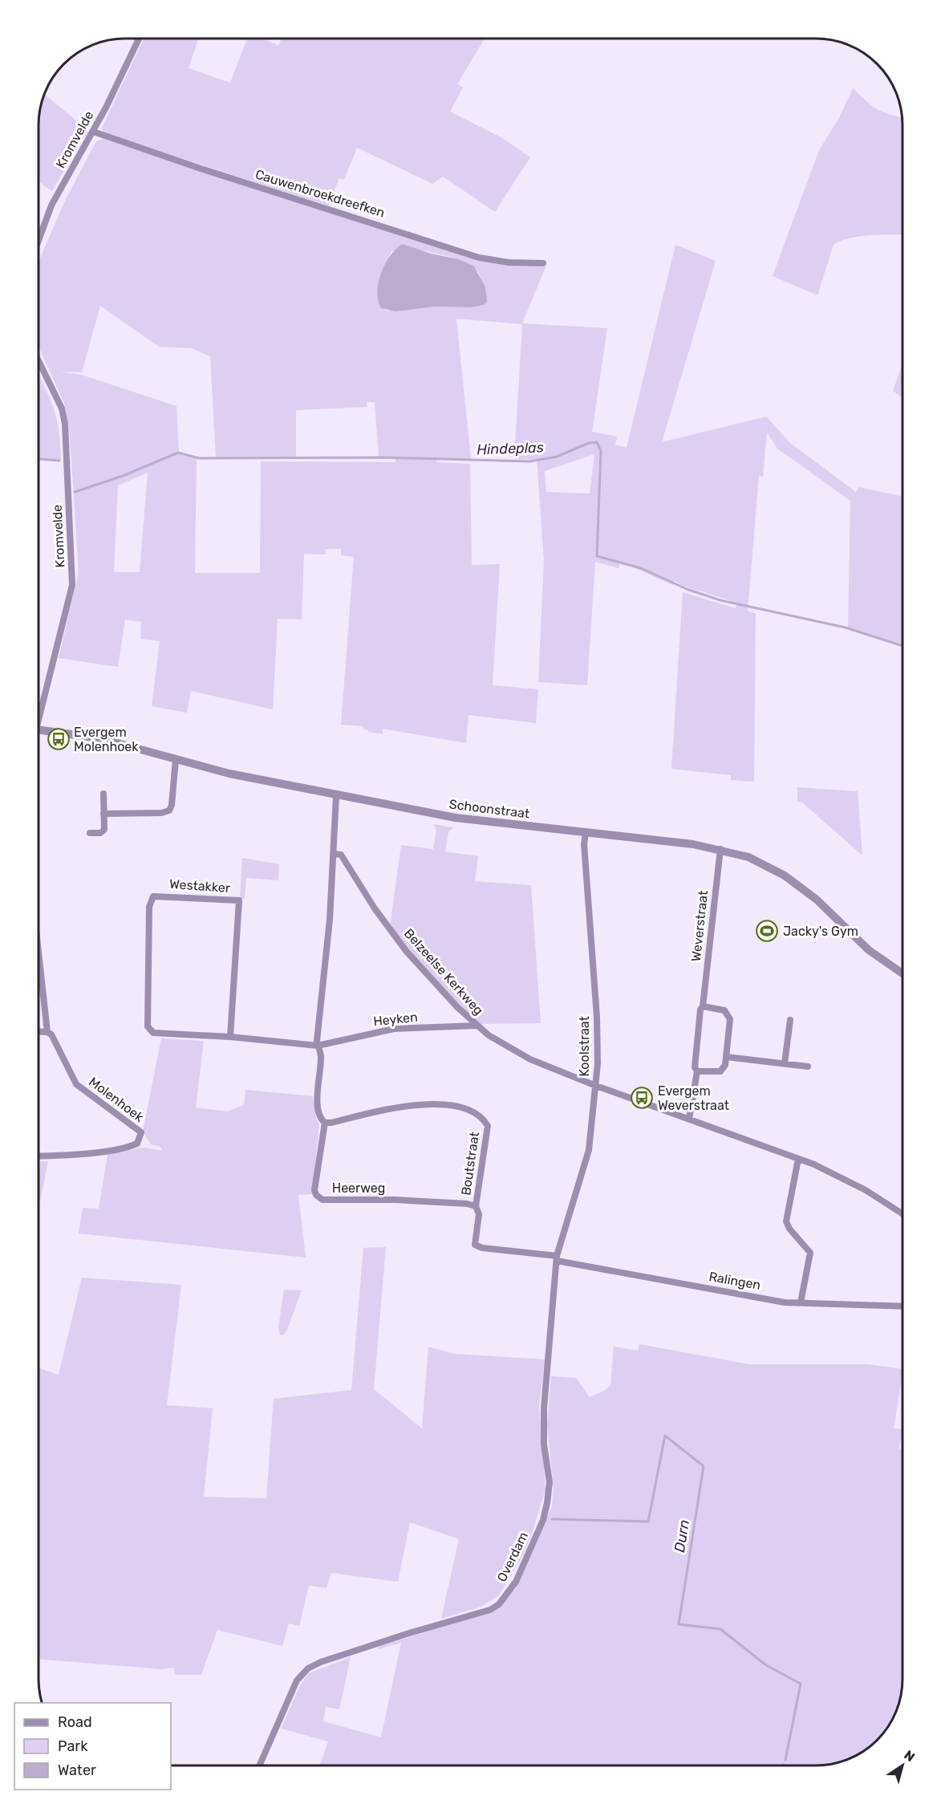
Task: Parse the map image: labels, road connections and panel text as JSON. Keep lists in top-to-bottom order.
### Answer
{
  "streets": {
    "street": [
      "Kromvelde",
      "Cauwenbroekdreefken",
      "Schoonstraat",
      "Westakker",
      "Weverstraat",
      "Belzeelse Kerkweg",
      "Heyken",
      "Koolstraat",
      "Molenhoek",
      "Boutstraat",
      "Heerweg",
      "Ralingen",
      "Overdam"
    ]
  },
  "crossings": [
    ["Kromvelde", "Cauwenbroekdreefken"],
    ["Schoonstraat", "Weverstraat"],
    ["Schoonstraat", "Koolstraat"],
    ["Weverstraat", "Belzeelse Kerkweg"],
    ["Belzeelse Kerkweg", "Heyken"],
    ["Belzeelse Kerkweg", "Koolstraat"],
    ["Koolstraat", "Boutstraat"],
    ["Koolstraat", "Ralingen"],
    ["Koolstraat", "Overdam"],
    ["Boutstraat", "Heerweg"],
    ["Boutstraat", "Ralingen"],
    ["Boutstraat", "Overdam"],
    ["Ralingen", "Overdam"]
  ],
  "water": ["Hindeplas", "Durn"],
  "places": {
    "bus stop": ["Evergem Molenhoek", "Evergem Weverstraat"],
    "sports": ["Jacky's Gym"]
  },
  "legend": ["Road", "Park", "Water"],
  "north": "top right"
}
